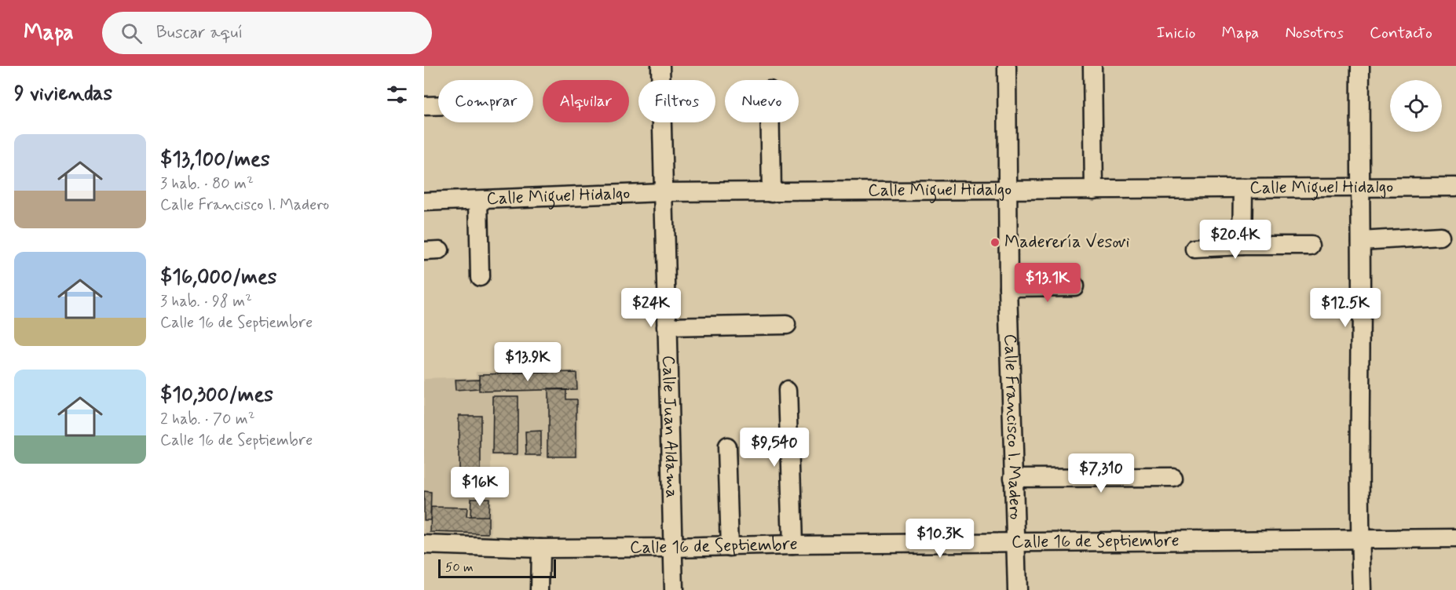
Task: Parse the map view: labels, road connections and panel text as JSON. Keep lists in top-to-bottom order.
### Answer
{
  "streets": {
    "street": [
      "Calle Miguel Hidalgo",
      "Calle Juan Aldama",
      "Calle Francisco I. Madero",
      "Calle 16 de Septiembre"
    ]
  },
  "crossings": [
    ["Calle Miguel Hidalgo", "Calle Juan Aldama"],
    ["Calle Miguel Hidalgo", "Calle Francisco I. Madero"],
    ["Calle Juan Aldama", "Calle 16 de Septiembre"],
    ["Calle Francisco I. Madero", "Calle 16 de Septiembre"]
  ],
  "places": ["Maderería Vesovi"],
  "scale_bar": "50 m",
  "page": {
    "header": "Mapa",
    "search": "Buscar aquí",
    "nav": [
      "Inicio",
      "Mapa",
      "Nosotros",
      "Contacto"
    ],
    "heading": "9 viviendas",
    "chip": [
      "Comprar",
      "Alquilar",
      "Filtros",
      "Nuevo"
    ],
    "list": [
      {
        "name": "$13,100/mes",
        "note": "3 hab. · 80 m² · Calle Francisco I. Madero"
      },
      {
        "name": "$16,000/mes",
        "note": "3 hab. · 98 m² · Calle 16 de Septiembre"
      },
      {
        "name": "$10,300/mes",
        "note": "2 hab. · 70 m² · Calle 16 de Septiembre"
      }
    ],
    "price": [
      "$20.4K",
      "$13.1K",
      "$24K",
      "$12.5K",
      "$13.9K",
      "$9,540",
      "$7,310",
      "$16K",
      "$10.3K"
    ],
    "scale": "50 m"
  }
}
